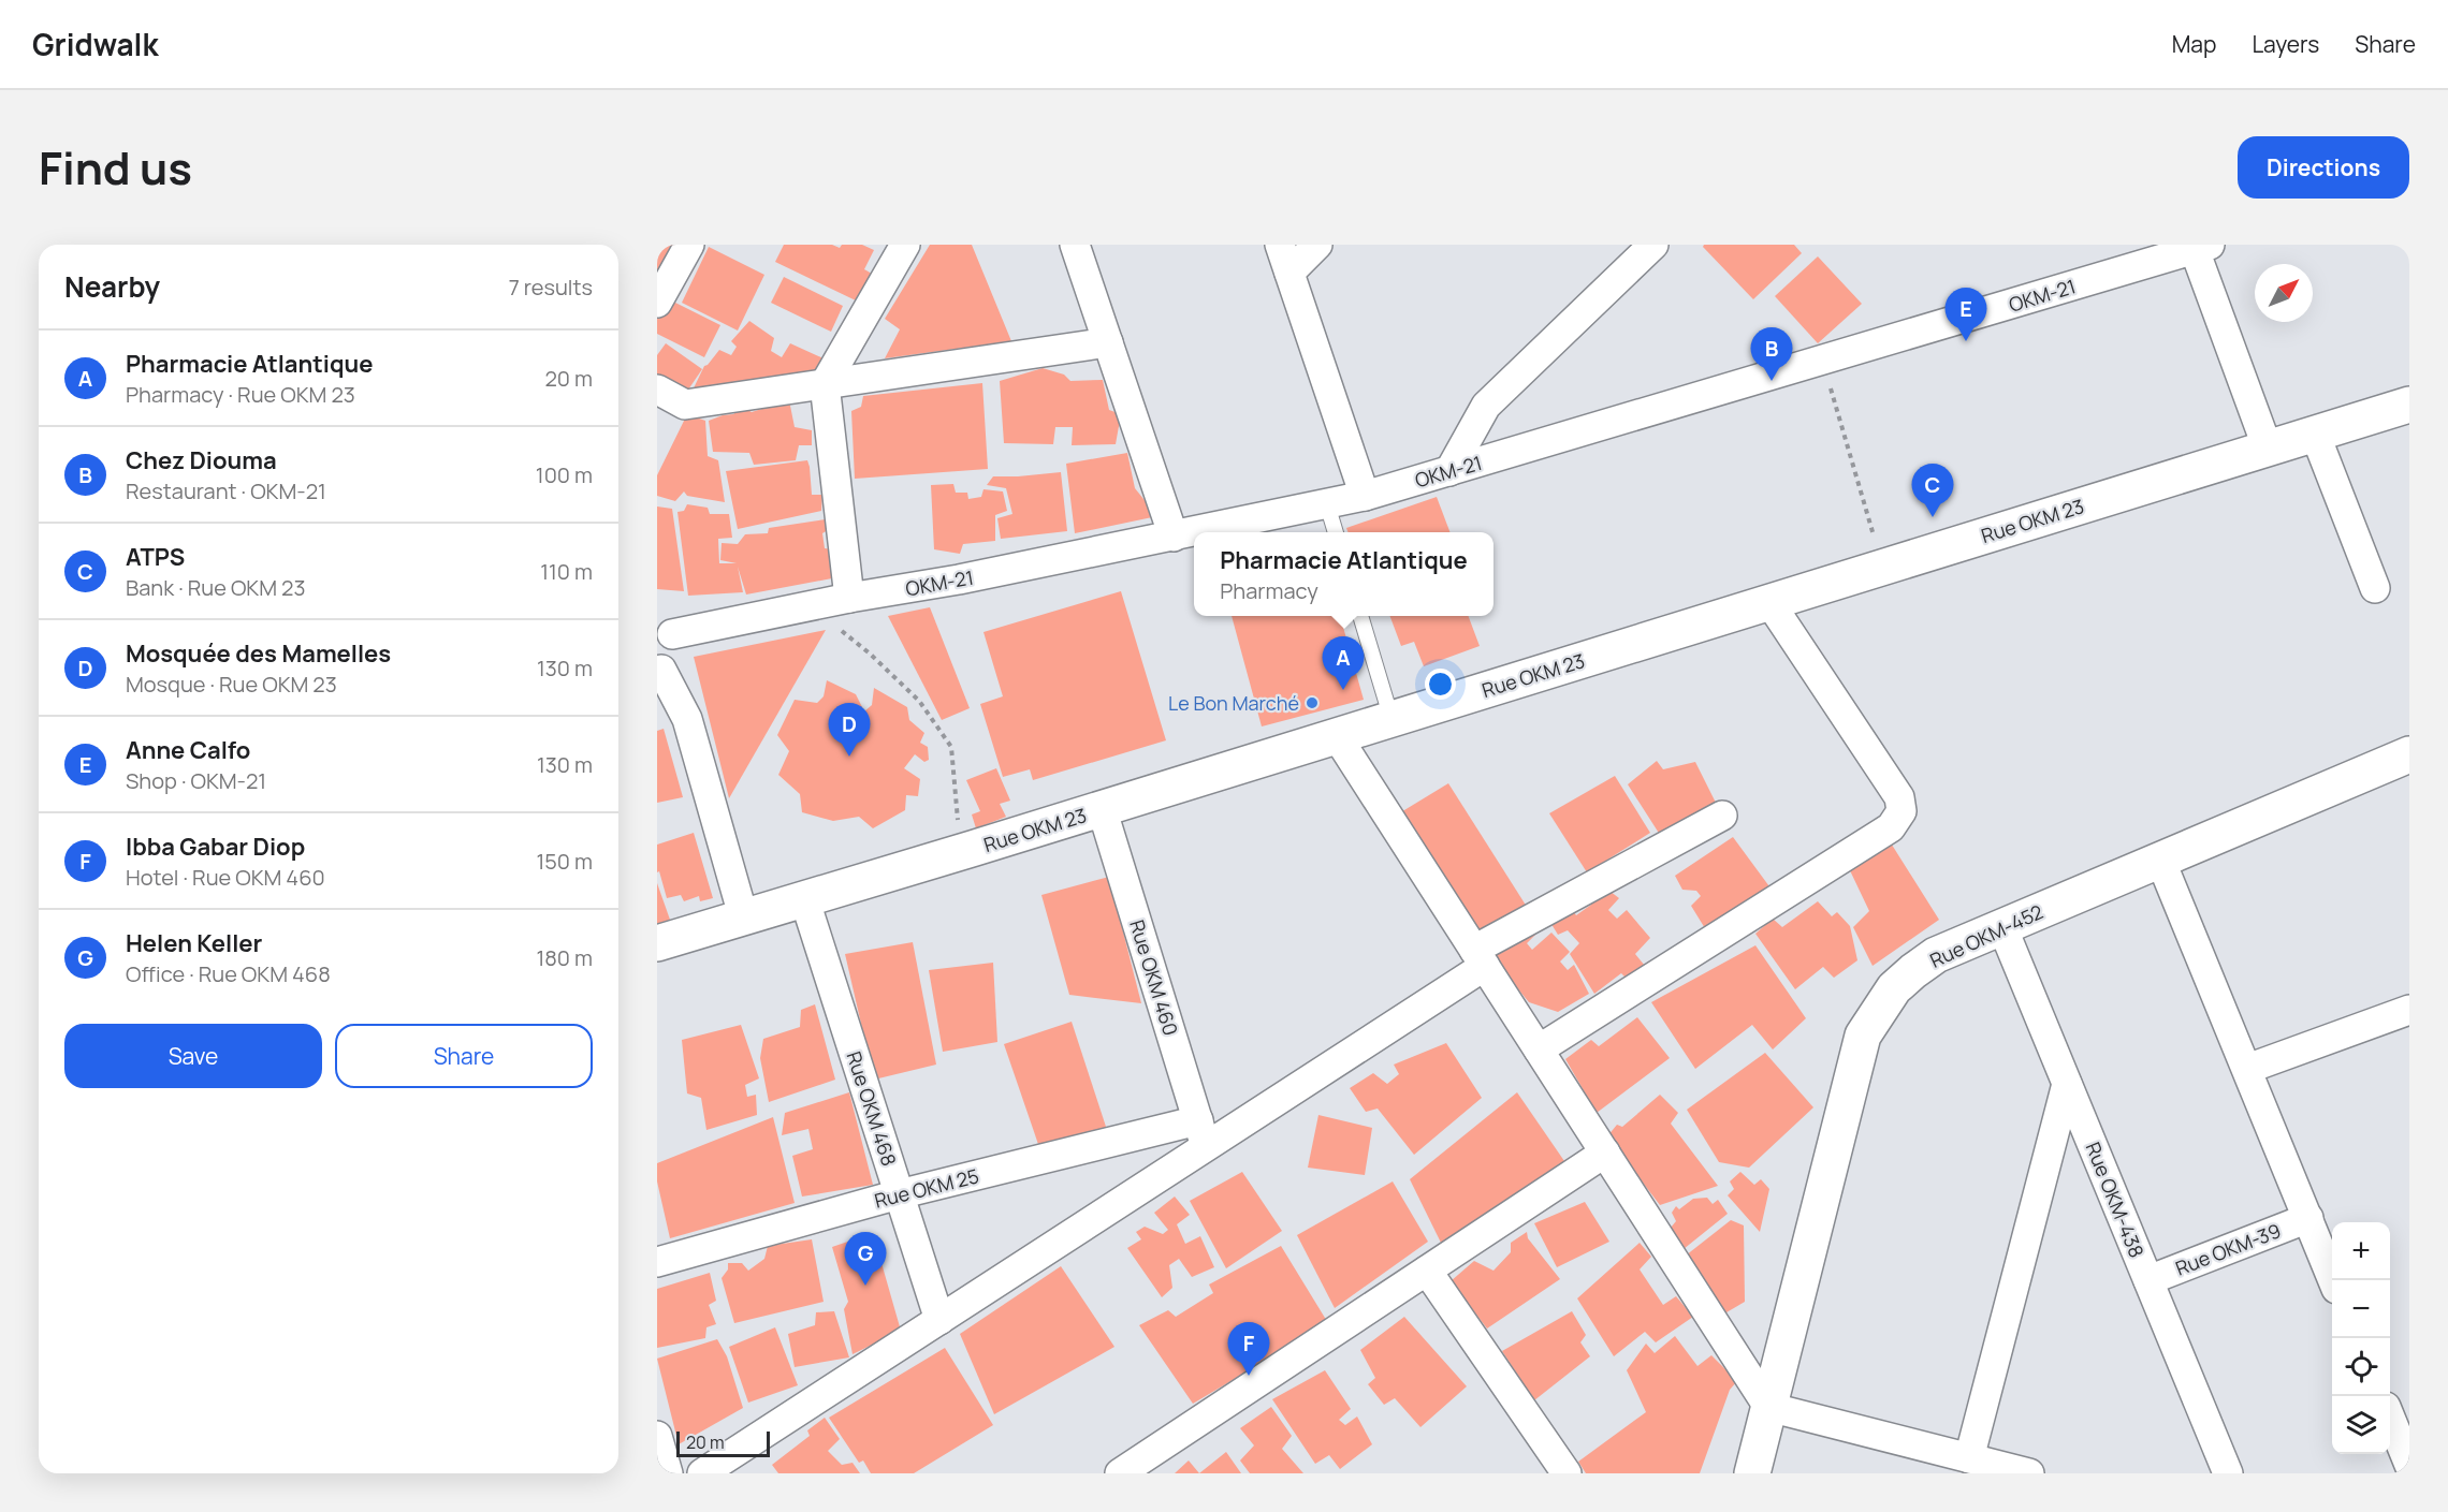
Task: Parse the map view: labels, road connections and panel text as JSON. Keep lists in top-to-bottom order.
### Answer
{
  "streets": {
    "street": [
      "OKM-21",
      "Rue OKM 23",
      "Rue OKM-452",
      "Rue OKM 460",
      "Rue OKM 468",
      "Rue OKM 25",
      "Rue OKM-438",
      "Rue OKM-39"
    ]
  },
  "crossings": [
    ["Rue OKM 23", "Rue OKM 460"],
    ["Rue OKM 23", "Rue OKM 468"],
    ["Rue OKM-452", "Rue OKM-438"],
    ["Rue OKM 460", "Rue OKM 25"],
    ["Rue OKM 468", "Rue OKM 25"],
    ["Rue OKM-438", "Rue OKM-39"]
  ],
  "places": ["Le Bon Marché"],
  "scale_bar": "20 m",
  "north": "top right",
  "page": {
    "header": "Gridwalk",
    "nav": ["Map", "Layers", "Share"],
    "title": "Find us",
    "buttons": [
      "Directions",
      ["Save", "Share"]
    ],
    "heading": ["Nearby", "7 results"],
    "pins": [
      "E",
      "B",
      "C",
      "A",
      "D",
      "G",
      "F"
    ],
    "list": [
      {
        "mark": "A",
        "name": "Pharmacie Atlantique",
        "note": "Pharmacy · Rue OKM 23",
        "value": "20 m"
      },
      {
        "mark": "B",
        "name": "Chez Diouma",
        "note": "Restaurant · OKM-21",
        "value": "100 m"
      },
      {
        "mark": "C",
        "name": "ATPS",
        "note": "Bank · Rue OKM 23",
        "value": "110 m"
      },
      {
        "mark": "D",
        "name": "Mosquée des Mamelles",
        "note": "Mosque · Rue OKM 23",
        "value": "130 m"
      },
      {
        "mark": "E",
        "name": "Anne Calfo",
        "note": "Shop · OKM-21",
        "value": "130 m"
      },
      {
        "mark": "F",
        "name": "Ibba Gabar Diop",
        "note": "Hotel · Rue OKM 460",
        "value": "150 m"
      },
      {
        "mark": "G",
        "name": "Helen Keller",
        "note": "Office · Rue OKM 468",
        "value": "180 m"
      }
    ],
    "popup": ["Pharmacie Atlantique", "Pharmacy"],
    "map_buttons": ["+", "−"],
    "scale": "20 m"
  }
}
